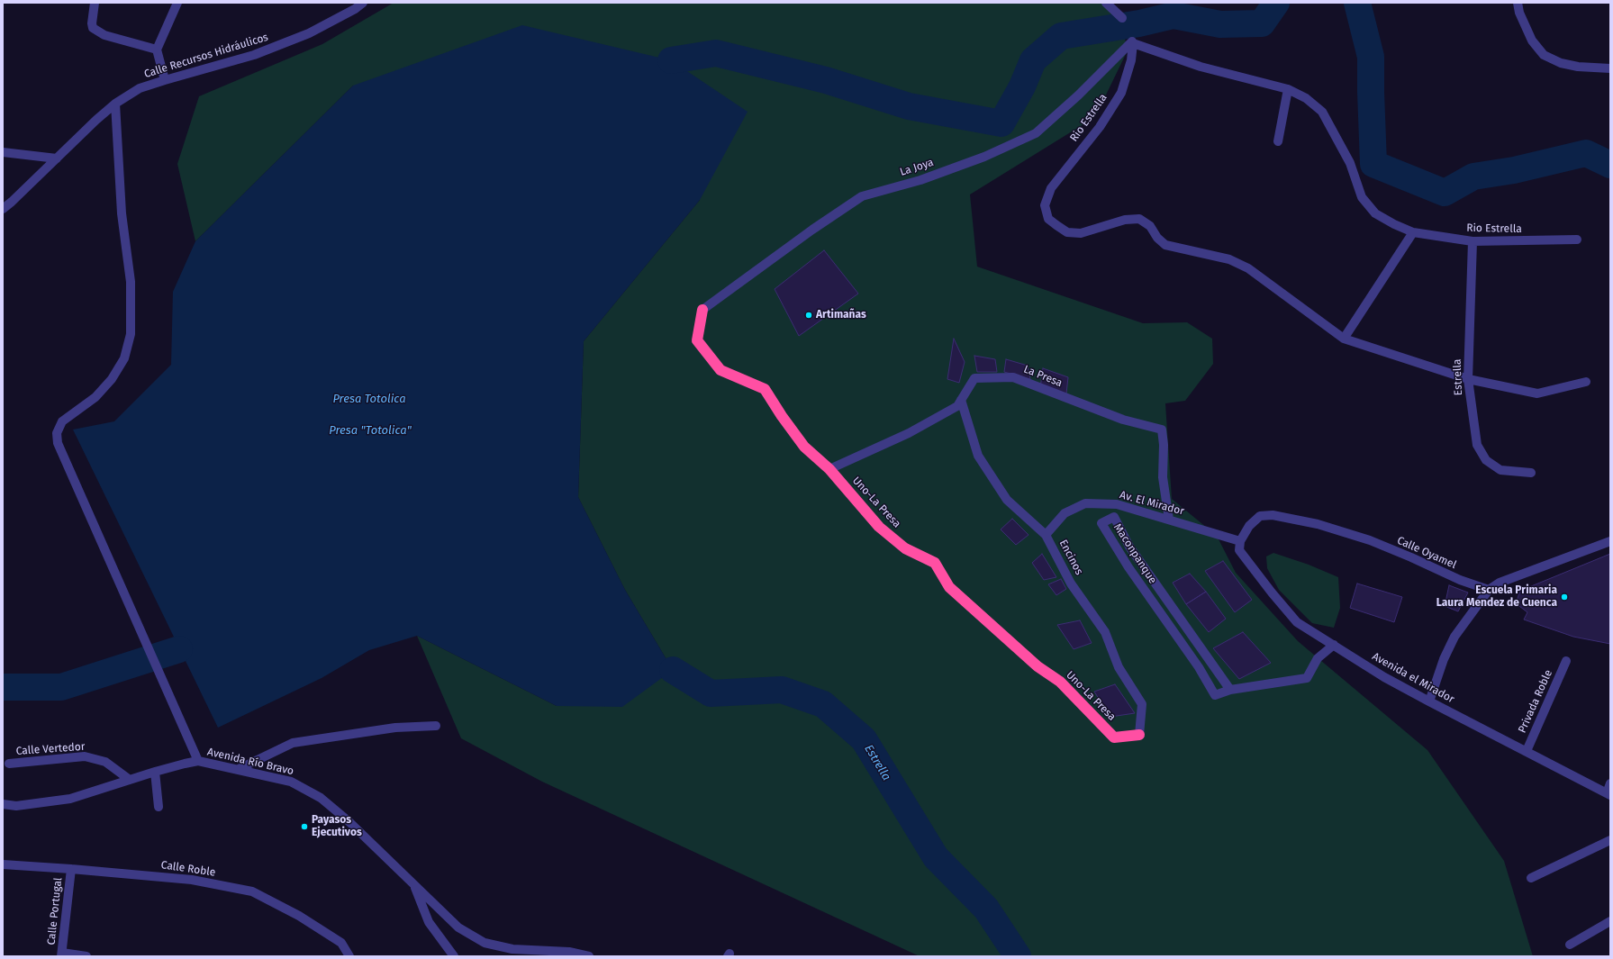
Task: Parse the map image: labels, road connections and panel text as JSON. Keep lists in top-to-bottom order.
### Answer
{
  "streets": {
    "highway": ["Uno-La Presa"],
    "street": [
      "Calle Recursos Hidráulicos",
      "Rio Estrella",
      "La Joya",
      "La Presa",
      "Estrella",
      "Av. El Mirador",
      "Calle Oyamel",
      "Maconpanque",
      "Encinos",
      "Avenida el Mirador",
      "Privada Roble",
      "Calle Vertedor",
      "Avenida Río Bravo",
      "Calle Roble",
      "Calle Portugal"
    ]
  },
  "crossings": [
    ["Rio Estrella", "La Joya"],
    ["Rio Estrella", "Estrella"],
    ["La Joya", "Uno-La Presa"],
    ["La Presa", "Uno-La Presa"],
    ["La Presa", "Av. El Mirador"],
    ["La Presa", "Encinos"],
    ["Uno-La Presa", "Encinos"],
    ["Av. El Mirador", "Calle Oyamel"],
    ["Av. El Mirador", "Encinos"],
    ["Av. El Mirador", "Avenida el Mirador"],
    ["Calle Oyamel", "Avenida el Mirador"],
    ["Avenida el Mirador", "Privada Roble"],
    ["Calle Vertedor", "Avenida Río Bravo"],
    ["Calle Roble", "Calle Portugal"]
  ],
  "water": ["Presa Totolica", "Presa \"Totolica\"", "Estrella"],
  "places": ["Artimañas", "Escuela Primaria Laura Mendez de Cuenca", "Payasos Ejecutivos"]
}
